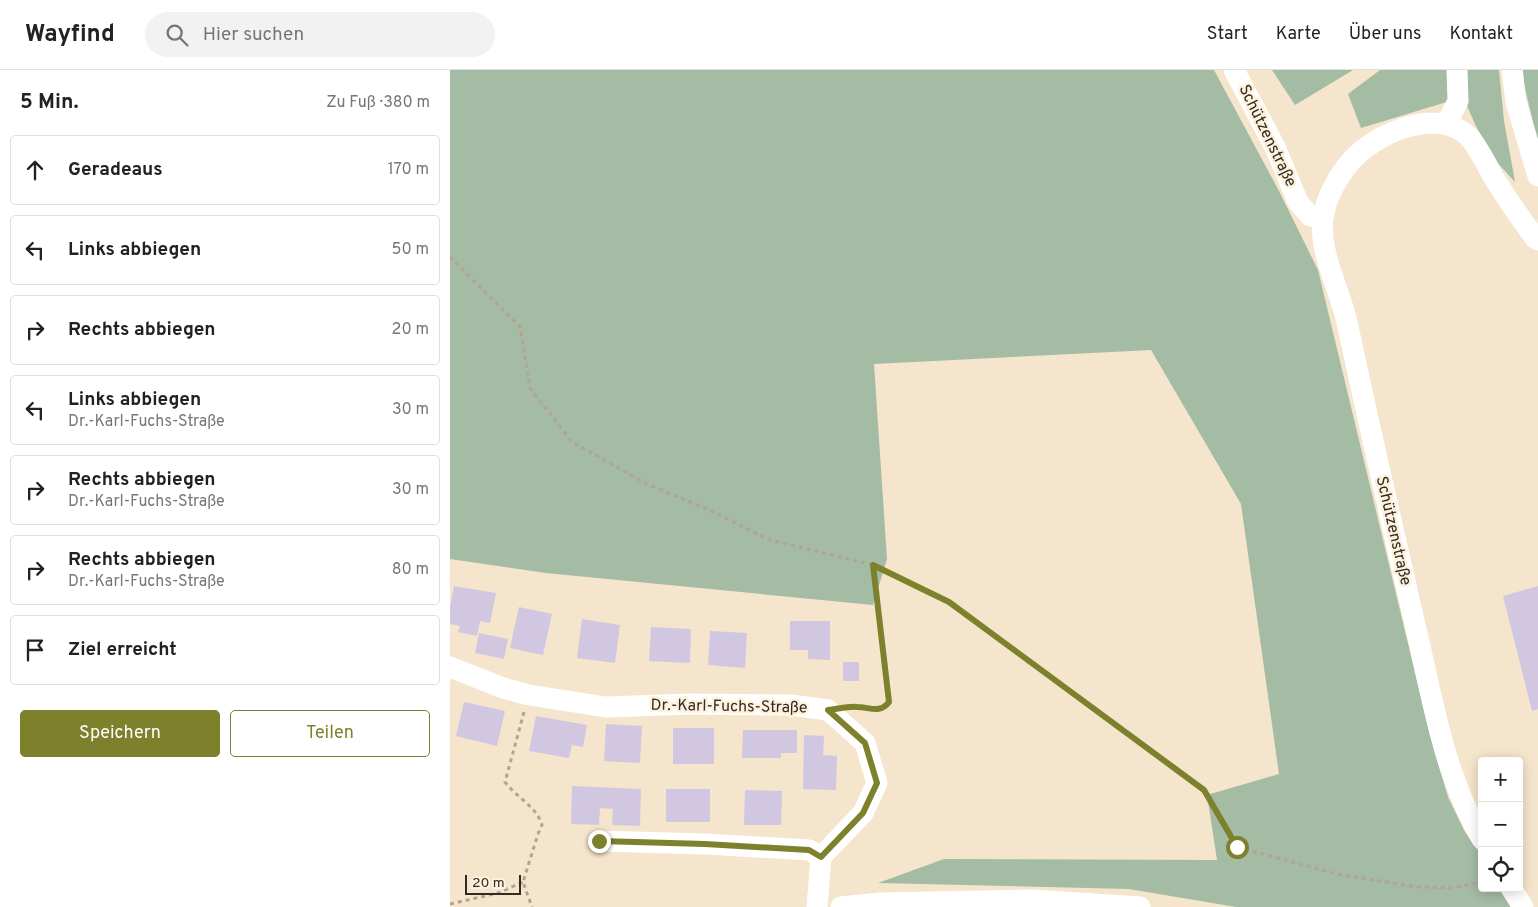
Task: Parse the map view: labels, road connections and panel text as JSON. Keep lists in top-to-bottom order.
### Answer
{
  "streets": {
    "street": ["Schützenstraße", "Dr.-Karl-Fuchs-Straße"]
  },
  "scale_bar": "20 m",
  "page": {
    "header": "Wayfind",
    "search": "Hier suchen",
    "nav": [
      "Start",
      "Karte",
      "Über uns",
      "Kontakt"
    ],
    "heading": ["5 Min.", "Zu Fuß · 380 m"],
    "list": [
      ["Geradeaus", "170 m"],
      ["Links abbiegen", "50 m"],
      ["Rechts abbiegen", "20 m"],
      ["Links abbiegen", "Dr.-Karl-Fuchs-Straße", "30 m"],
      ["Rechts abbiegen", "Dr.-Karl-Fuchs-Straße", "30 m"],
      ["Rechts abbiegen", "Dr.-Karl-Fuchs-Straße", "80 m"],
      "Ziel erreicht"
    ],
    "buttons": ["Speichern", "Teilen"],
    "map_buttons": ["+", "−"],
    "scale": "20 m"
  }
}
